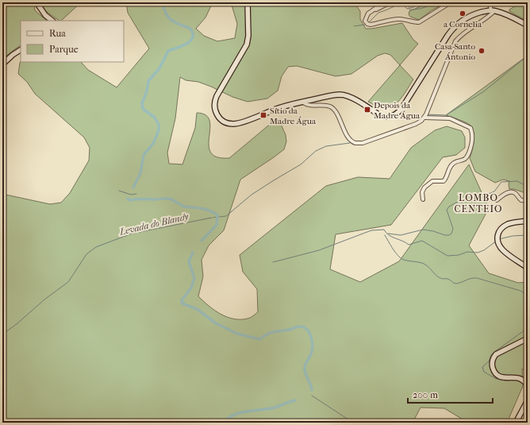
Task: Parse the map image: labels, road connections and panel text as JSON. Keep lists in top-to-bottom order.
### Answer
{
  "districts": ["LOMBO CENTEIO"],
  "water": ["Levada do Blandy"],
  "places": {
    "other": ["a Cornelia", "Casa-Santo Ántonio"],
    "transit": ["Depois da Madre Água", "Sítio da Madre Água"]
  },
  "legend": ["Rua", "Parque"],
  "scale_bar": "200 m"
}
